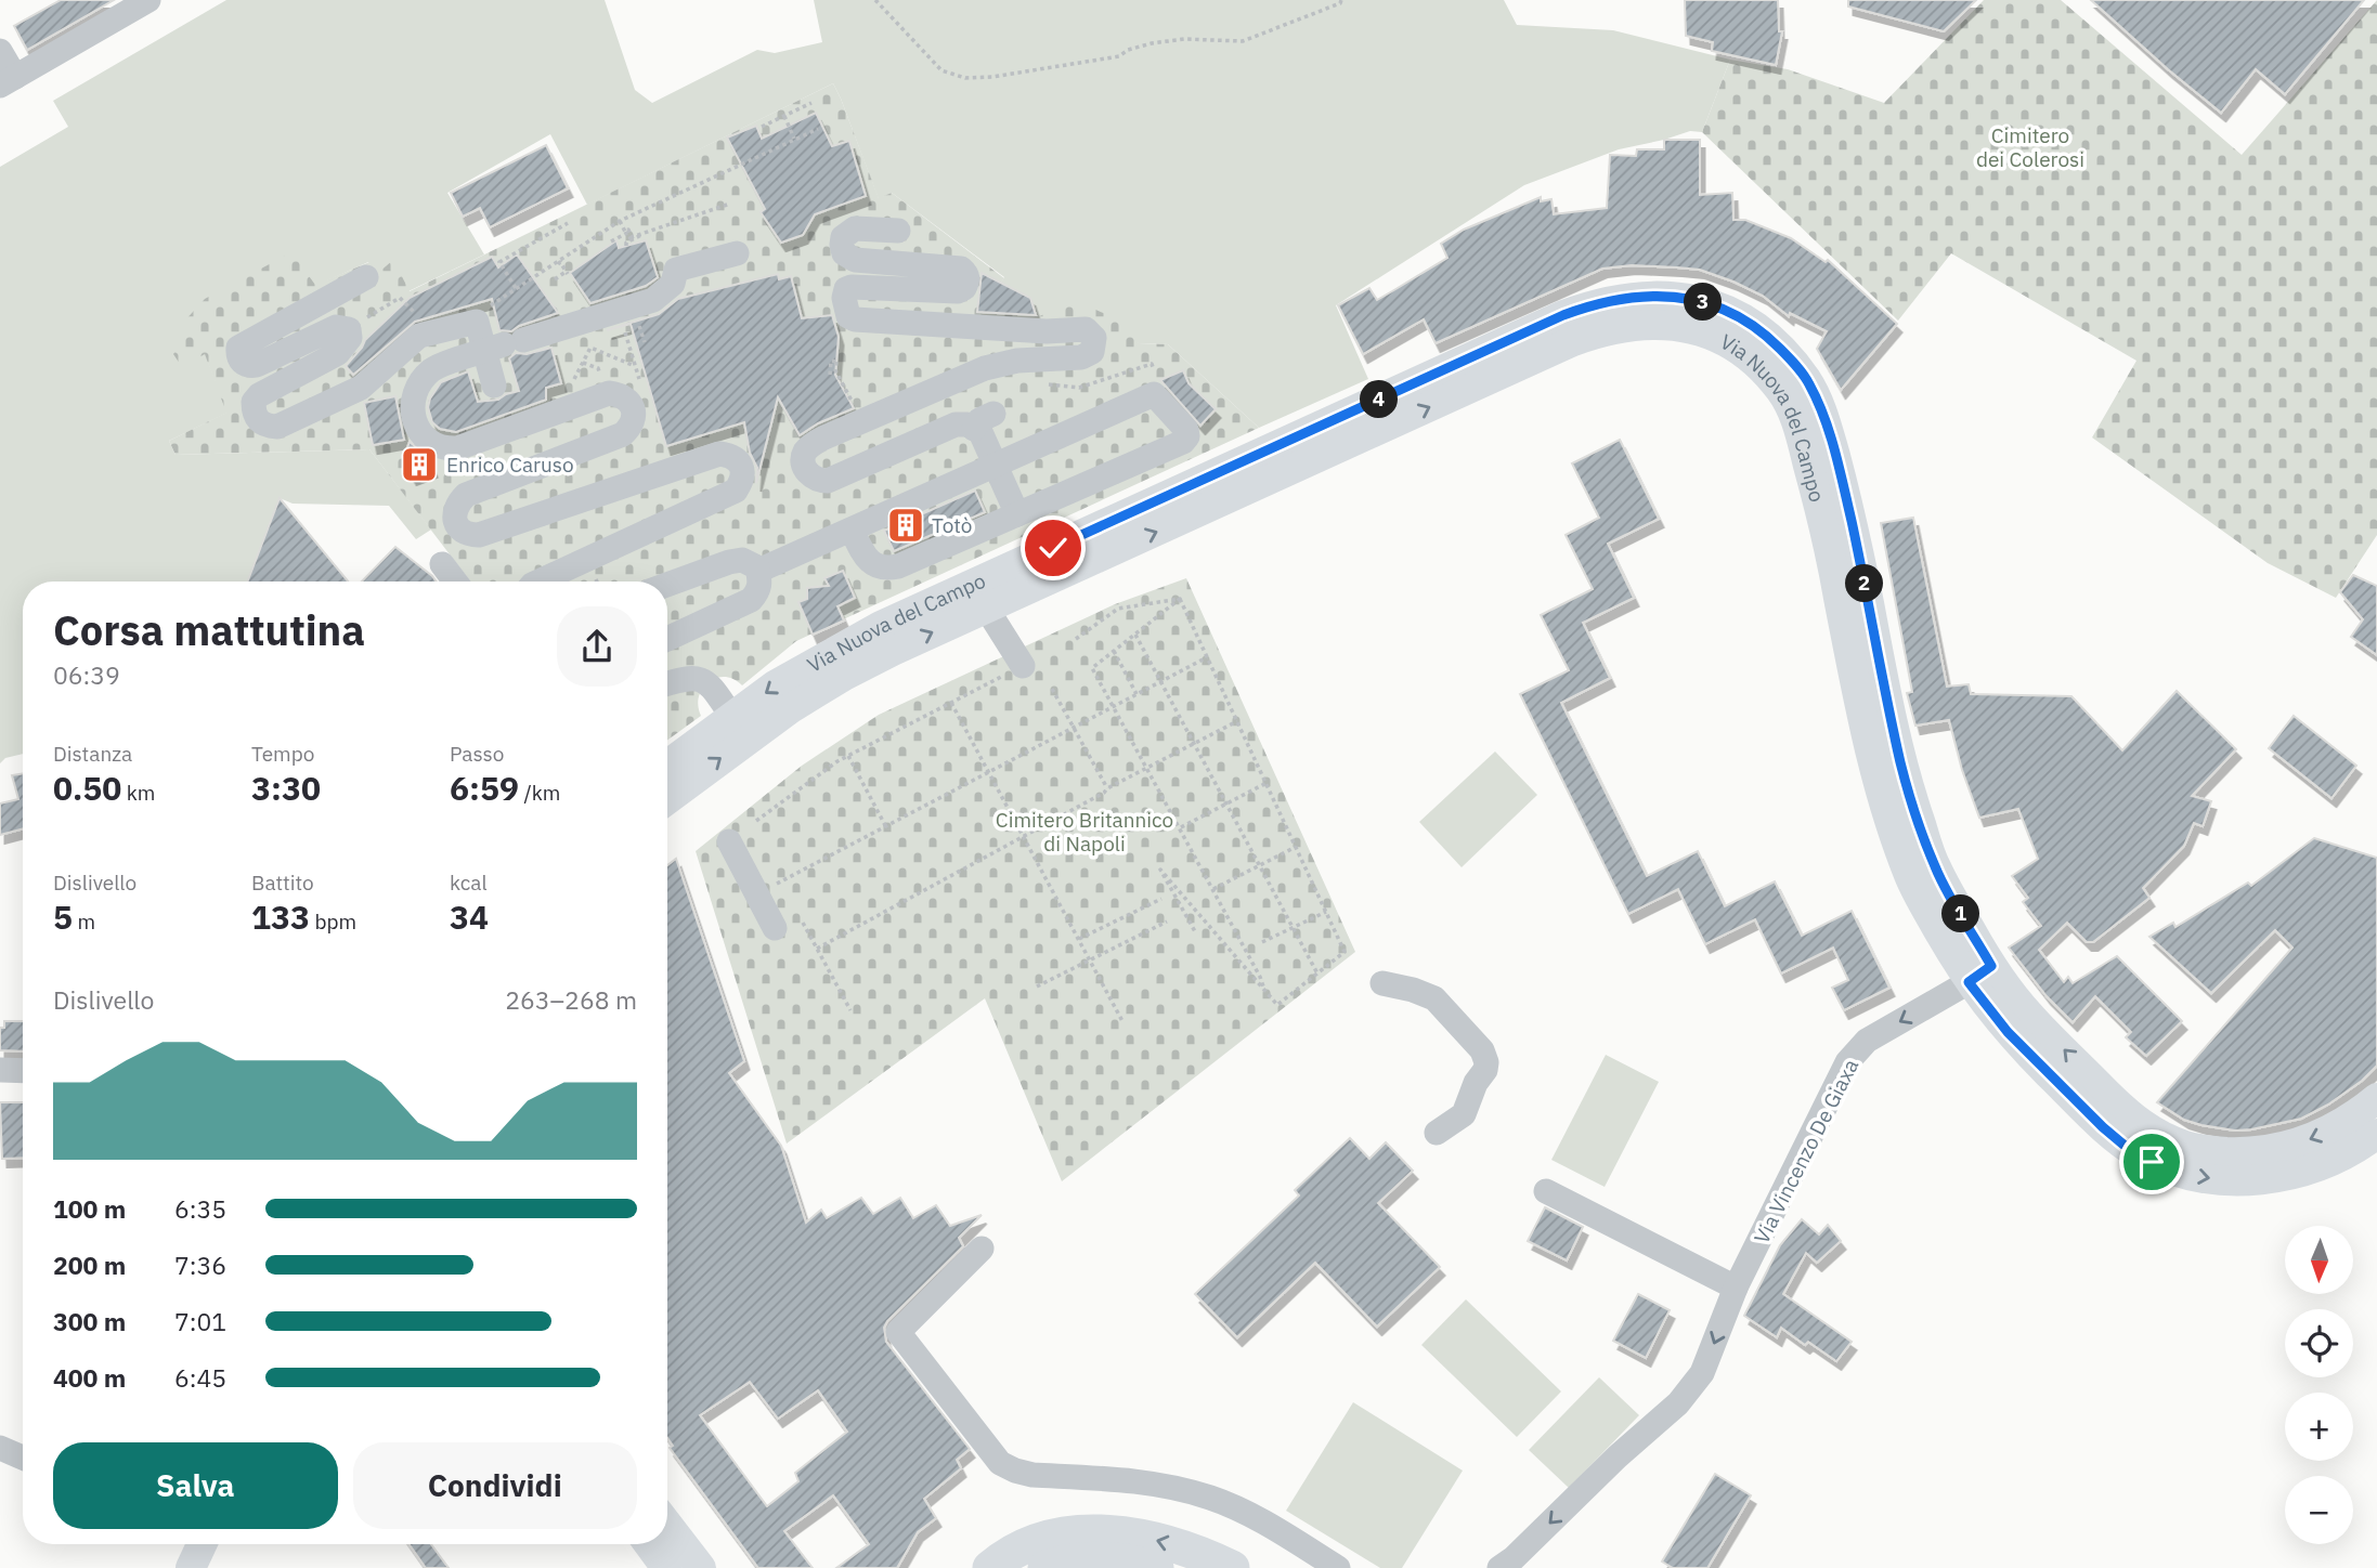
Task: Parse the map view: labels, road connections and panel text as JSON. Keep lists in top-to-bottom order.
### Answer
{
  "streets": {
    "main road": ["Via Nuova del Campo"],
    "street": ["Via Vincenzo De Giaxa"]
  },
  "crossings": [
    ["Via Nuova del Campo", "Via Vincenzo De Giaxa"]
  ],
  "one_way": ["Via Vincenzo De Giaxa"],
  "parks": ["Cimitero dei Colerosi", "Cimitero Britannico di Napoli"],
  "places": {
    "building": ["Enrico Caruso", "Totò"]
  },
  "north": "bottom",
  "page": {
    "pins": [
      "3",
      "4",
      "2",
      "1"
    ],
    "heading": ["Corsa mattutina", "06:39"],
    "stats": [
      ["Distanza", "0.50 km"],
      ["Tempo", "3:30"],
      ["Passo", "6:59 /km"],
      ["Dislivello", "5 m"],
      ["Battito", "133 bpm"],
      ["kcal", "34"]
    ],
    "chart": ["Dislivello", "263–268 m"],
    "list": [
      {
        "name": "100 m",
        "note": "6:35"
      },
      {
        "name": "200 m",
        "note": "7:36"
      },
      {
        "name": "300 m",
        "note": "7:01"
      },
      {
        "name": "400 m",
        "note": "6:45"
      }
    ],
    "map_buttons": ["+", "−"],
    "buttons": ["Salva", "Condividi"]
  }
}
